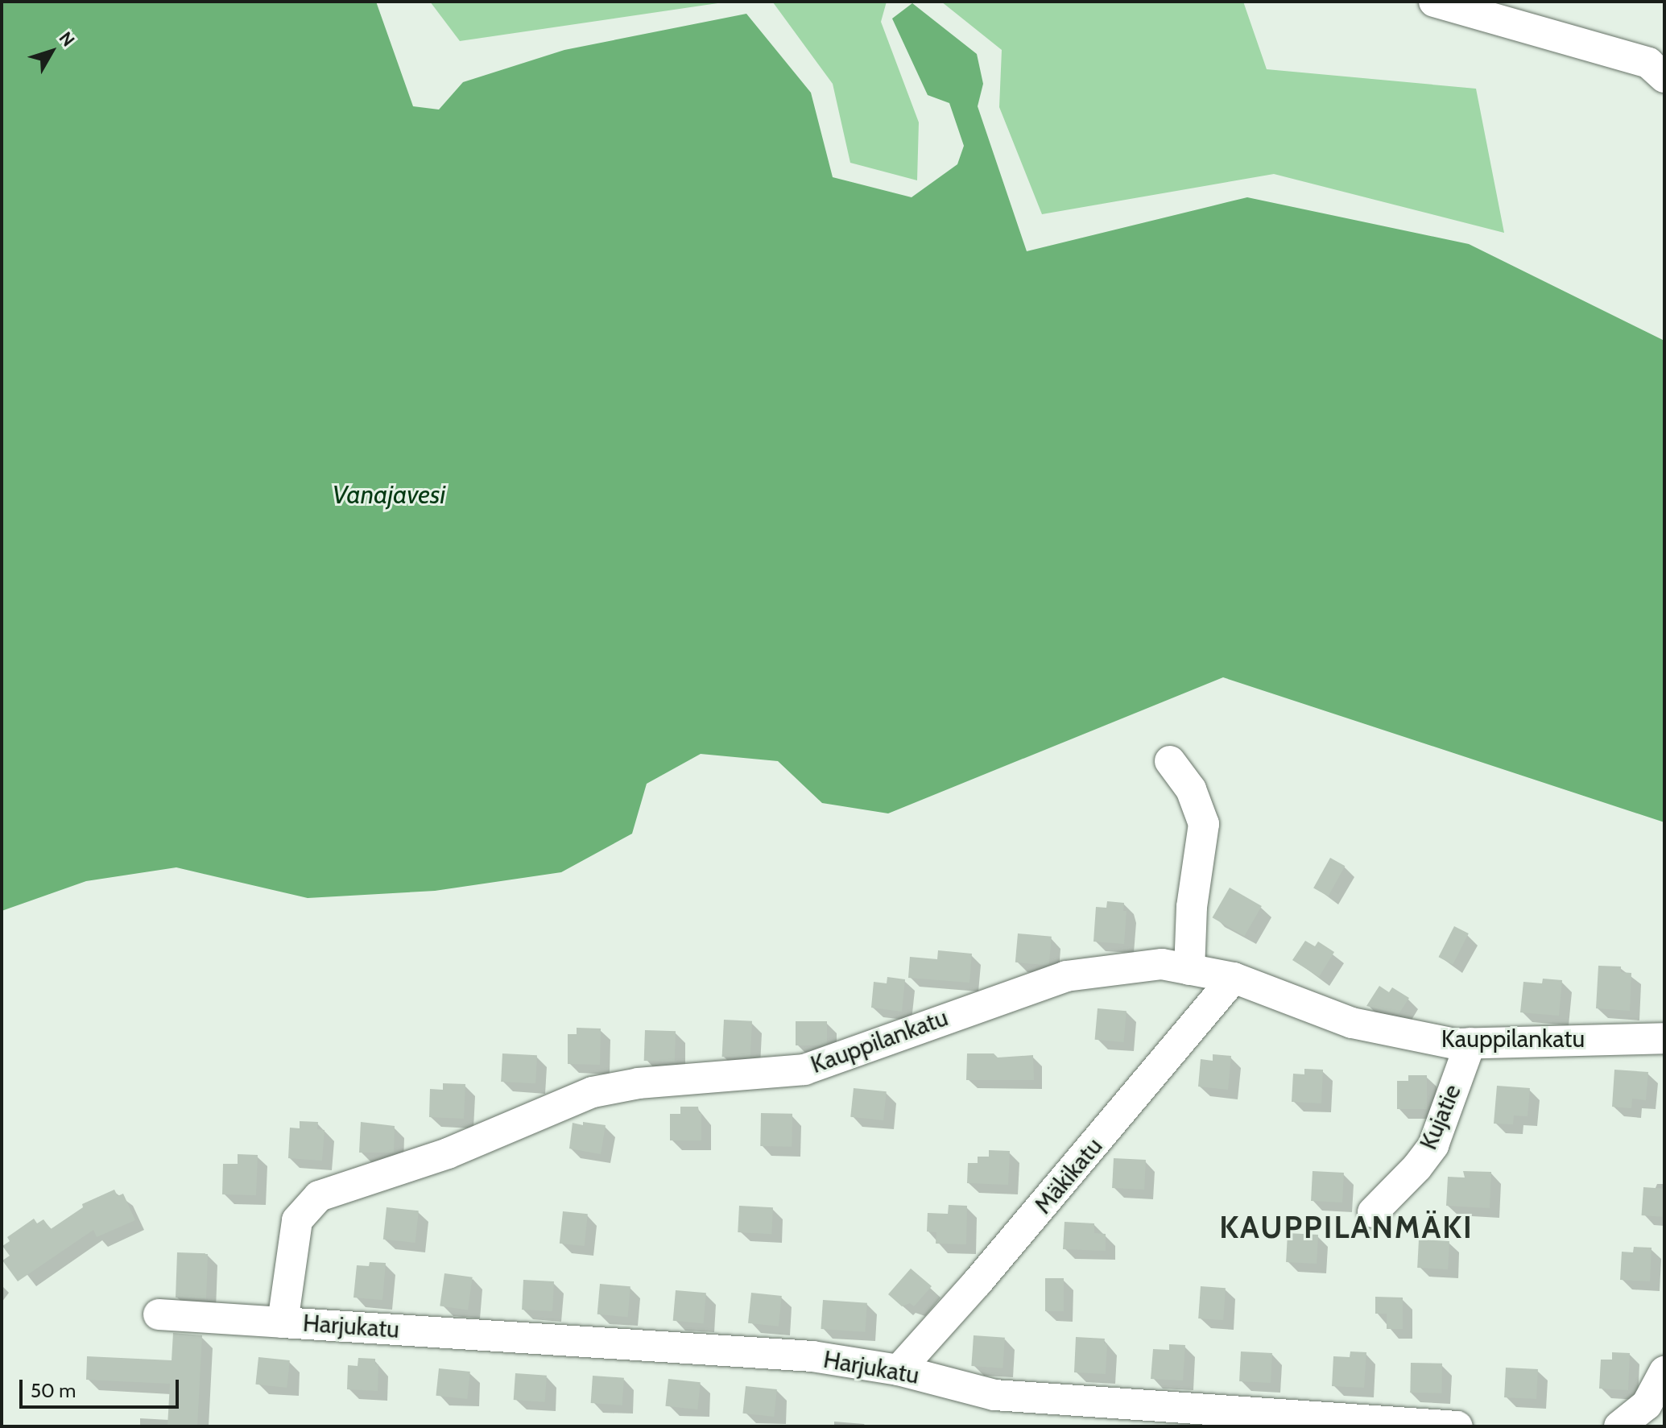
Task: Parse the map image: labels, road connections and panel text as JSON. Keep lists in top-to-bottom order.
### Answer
{
  "streets": {
    "street": [
      "Kauppilankatu",
      "Kujatie",
      "Mäkikatu",
      "Harjukatu"
    ]
  },
  "crossings": [
    ["Kauppilankatu", "Kujatie"],
    ["Kauppilankatu", "Mäkikatu"],
    ["Kauppilankatu", "Harjukatu"],
    ["Mäkikatu", "Harjukatu"]
  ],
  "districts": ["KAUPPILANMÄKI"],
  "water": ["Vanajavesi"],
  "scale_bar": "50 m",
  "north": "top right"
}
